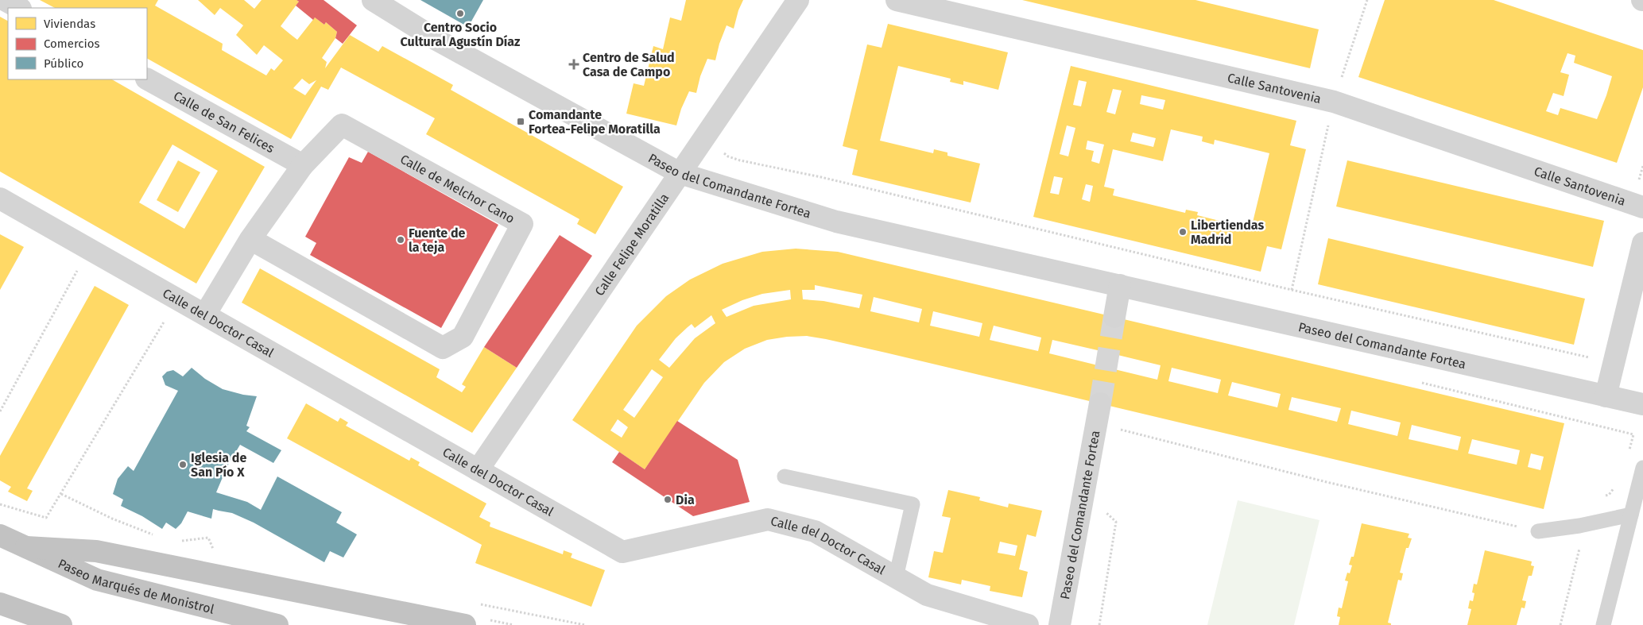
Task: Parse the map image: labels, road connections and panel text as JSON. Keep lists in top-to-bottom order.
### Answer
{
  "streets": {
    "highway": ["Paseo Marqués de Monistrol"],
    "street": [
      "Calle Santovenia",
      "Calle de San Felices",
      "Paseo del Comandante Fortea",
      "Calle de Melchor Cano",
      "Calle Felipe Moratilla",
      "Calle del Doctor Casal"
    ]
  },
  "crossings": [
    ["Calle de San Felices", "Calle de Melchor Cano"],
    ["Paseo del Comandante Fortea", "Calle Felipe Moratilla"],
    ["Calle de Melchor Cano", "Calle del Doctor Casal"],
    ["Calle Felipe Moratilla", "Calle del Doctor Casal"]
  ],
  "places": {
    "other": [
      "Centro Socio Cultural Agustín Díaz",
      "Libertiendas Madrid",
      "Fuente de la teja",
      "Iglesia de San Pío X",
      "Dia"
    ],
    "health": ["Centro de Salud Casa de Campo"],
    "transit": ["Comandante Fortea-Felipe Moratilla"]
  },
  "legend": ["Viviendas", "Comercios", "Público"]
}
